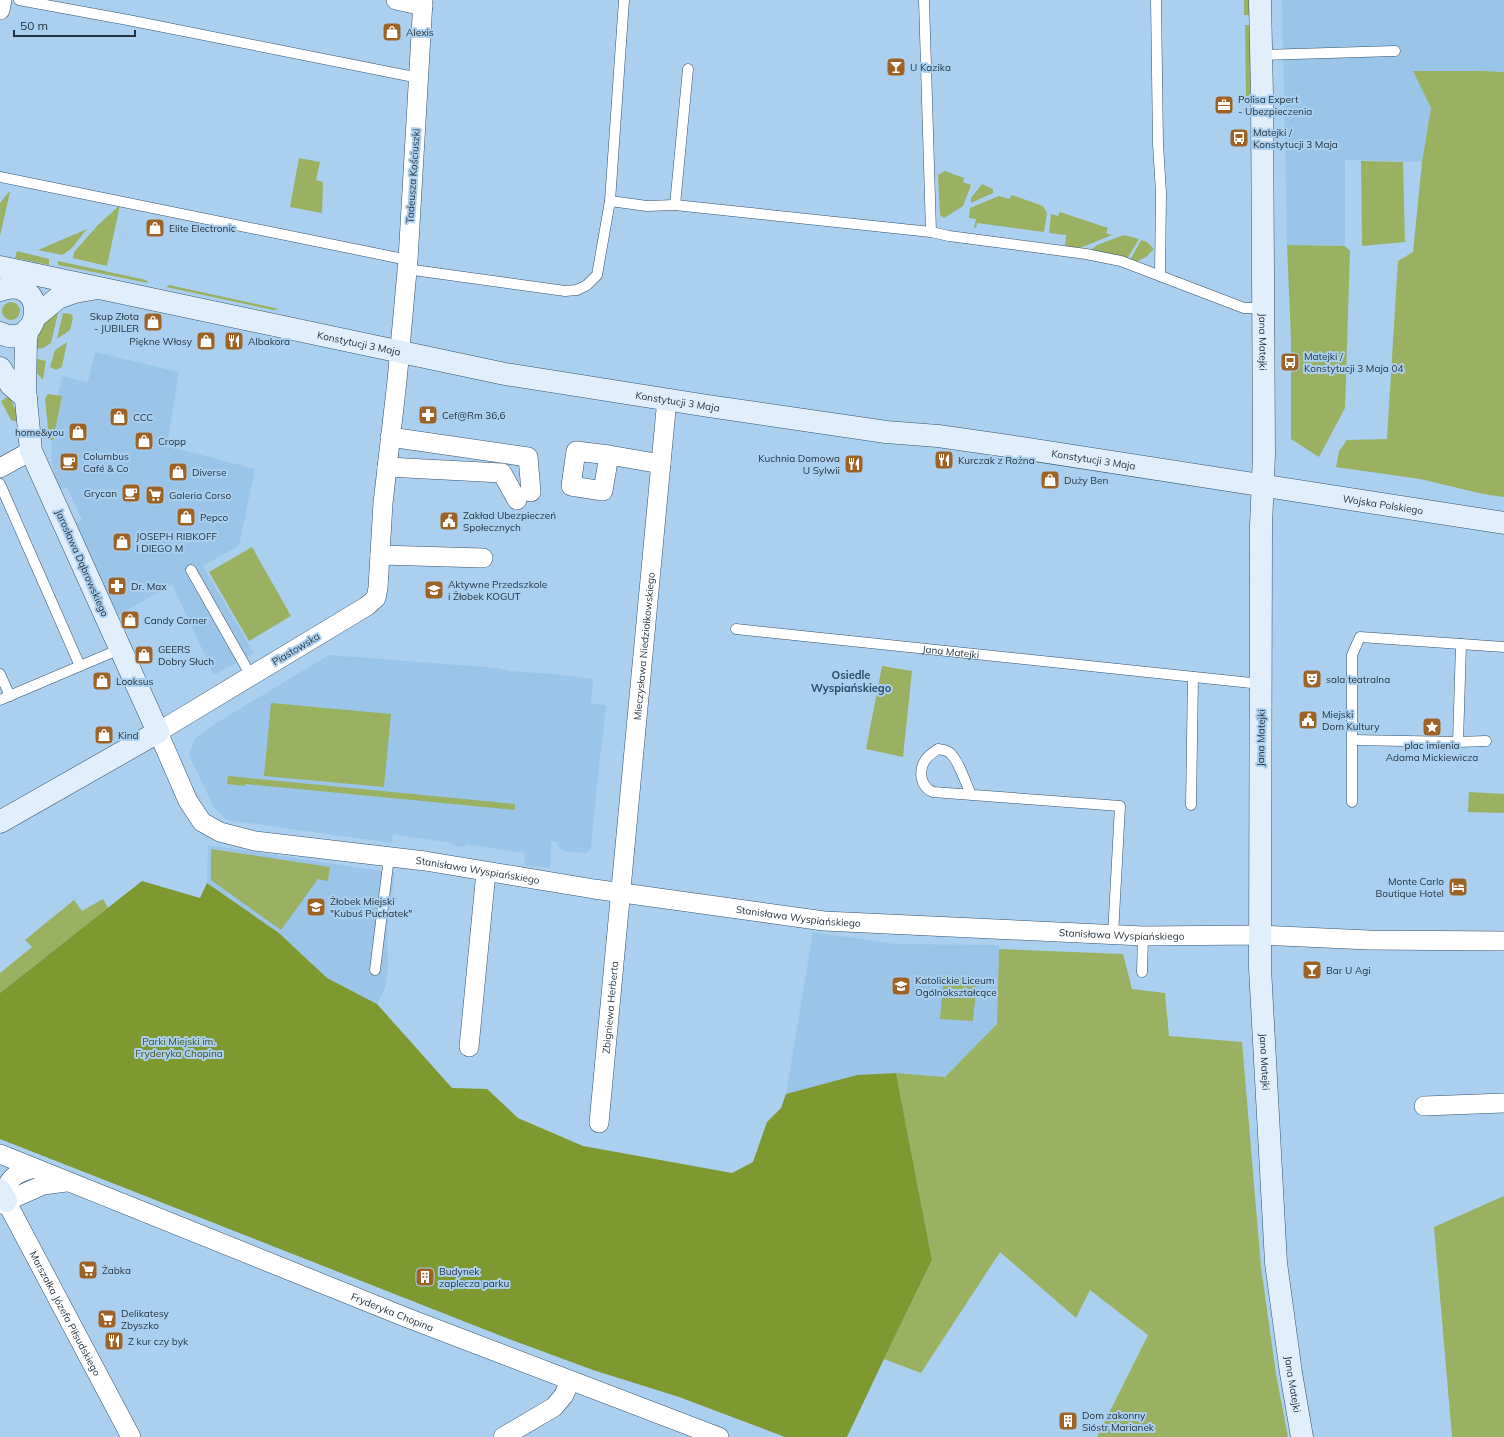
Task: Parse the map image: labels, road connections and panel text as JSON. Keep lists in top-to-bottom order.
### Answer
{
  "streets": {
    "street": [
      "Tadeusza Kościuszki",
      "Jana Matejki",
      "Konstytucji 3 Maja",
      "Wojska Polskiego",
      "Jarosława Dąbrowskiego",
      "Mieczysława Niedziałkowskiego",
      "Piastowska",
      "Stanisława Wyspiańskiego",
      "Zbigniewa Herberta",
      "Fryderyka Chopina",
      "Marszałka Józefa Piłsudskiego"
    ]
  },
  "crossings": [
    ["Tadeusza Kościuszki", "Konstytucji 3 Maja"],
    ["Tadeusza Kościuszki", "Piastowska"],
    ["Jana Matejki", "Konstytucji 3 Maja"],
    ["Jana Matejki", "Wojska Polskiego"],
    ["Jana Matejki", "Stanisława Wyspiańskiego"],
    ["Konstytucji 3 Maja", "Wojska Polskiego"],
    ["Konstytucji 3 Maja", "Jarosława Dąbrowskiego"],
    ["Konstytucji 3 Maja", "Mieczysława Niedziałkowskiego"],
    ["Konstytucji 3 Maja", "Piastowska"],
    ["Jarosława Dąbrowskiego", "Piastowska"],
    ["Jarosława Dąbrowskiego", "Stanisława Wyspiańskiego"],
    ["Mieczysława Niedziałkowskiego", "Stanisława Wyspiańskiego"],
    ["Mieczysława Niedziałkowskiego", "Zbigniewa Herberta"],
    ["Piastowska", "Stanisława Wyspiańskiego"],
    ["Stanisława Wyspiańskiego", "Zbigniewa Herberta"],
    ["Fryderyka Chopina", "Marszałka Józefa Piłsudskiego"]
  ],
  "districts": ["Osiedle Wyspiańskiego"],
  "parks": ["Parki Miejski im. Fryderyka Chopina"],
  "places": {
    "shop": [
      "Alexis",
      "Elite Electronic",
      "Skup Złota - JUBILER",
      "Piękne Włosy",
      "CCC",
      "home&you",
      "Cropp",
      "Diverse",
      "Duży Ben",
      "Pepco",
      "JOSEPH RIBKOFF I DIEGO M",
      "Candy Corner",
      "GEERS Dobry Słuch",
      "Looksus",
      "Kind"
    ],
    "bar": ["U Kazika", "Bar U Agi"],
    "office": ["Polisa Expert - Ubezpieczenia"],
    "bus stop": ["Matejki / Konstytucji 3 Maja", "Matejki / Konstytucji 3 Maja 04"],
    "restaurant": [
      "Albakora",
      "Kurczak z Rożna",
      "Kuchnia Domowa U Sylwii",
      "Z kur czy byk"
    ],
    "pharmacy": ["Cef@Rm 36,6", "Dr. Max"],
    "cafe": ["Columbus Café & Co", "Grycan"],
    "supermarket": ["Galeria Corso", "Żabka", "Delikatesy Zbyszko"],
    "public building": ["Zakład Ubezpieczeń Społecznych", "Miejski Dom Kultury"],
    "school or university": ["Aktywne Przedszkole i Żłobek KOGUT", "Żłobek Miejski \"Kubuś Puchatek\"", "Katolickie Liceum Ogólnokształcące"],
    "theatre": ["sala teatralna"],
    "place": ["plac imienia Adama Mickiewicza"],
    "hotel": ["Monte Carlo Boutique Hotel"],
    "building": ["Budynek zaplecza parku", "Dom zakonny Sióstr Marianek"]
  },
  "scale_bar": "50 m"
}
